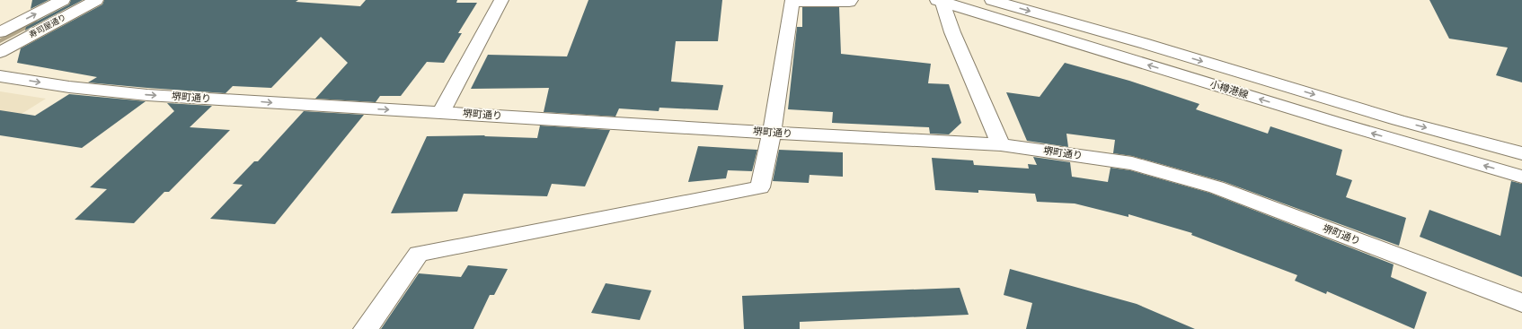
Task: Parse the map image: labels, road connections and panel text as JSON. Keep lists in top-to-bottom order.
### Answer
{
  "streets": {
    "street": ["寿司屋通り", "小樽港線", "堺町通り"]
  }
}
